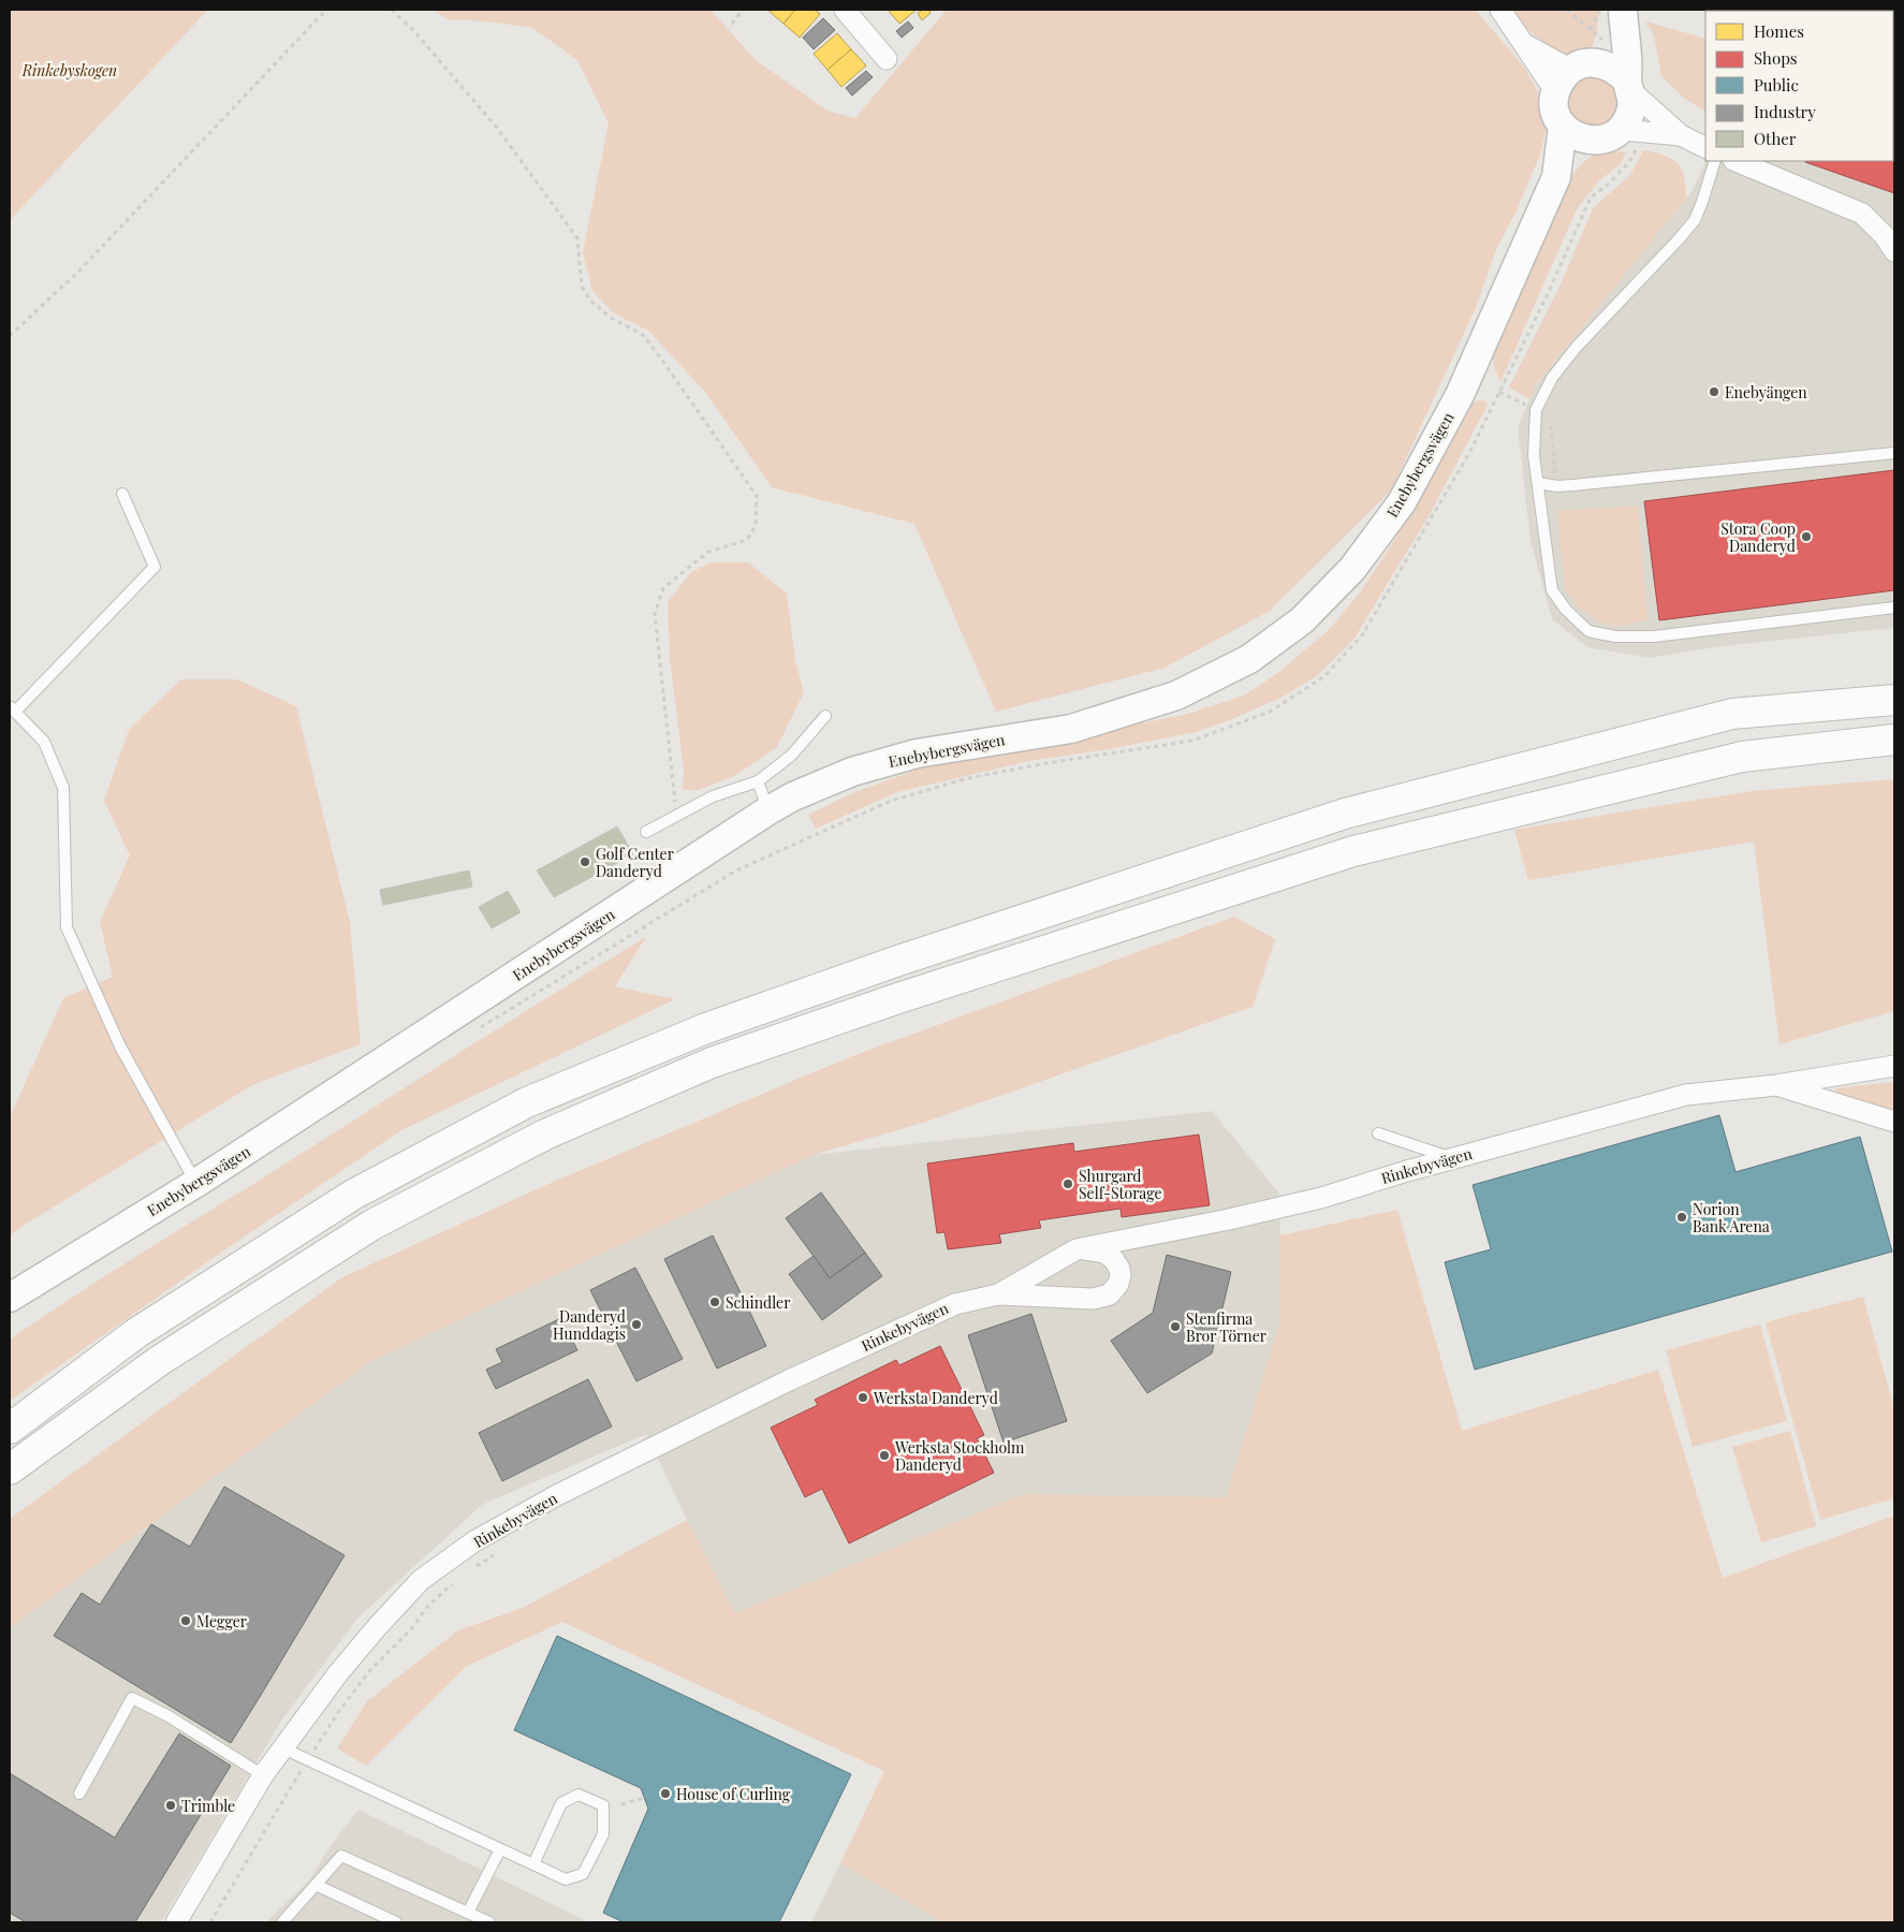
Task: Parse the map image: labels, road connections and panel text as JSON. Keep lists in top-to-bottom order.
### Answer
{
  "streets": {
    "main road": ["Enebybergsvägen"],
    "street": ["Rinkebyvägen"]
  },
  "parks": ["Rinkebyskogen"],
  "places": [
    "Enebyängen",
    "Stora Coop Danderyd",
    "Golf Center Danderyd",
    "Shurgard Self-Storage",
    "Norion Bank Arena",
    "Schindler",
    "Danderyd Hunddagis",
    "Stenfirma Bror Törner",
    "Werksta Danderyd",
    "Werksta Stockholm Danderyd",
    "Megger",
    "House of Curling",
    "Trimble"
  ],
  "legend": [
    "Homes",
    "Shops",
    "Public",
    "Industry",
    "Other"
  ]
}
